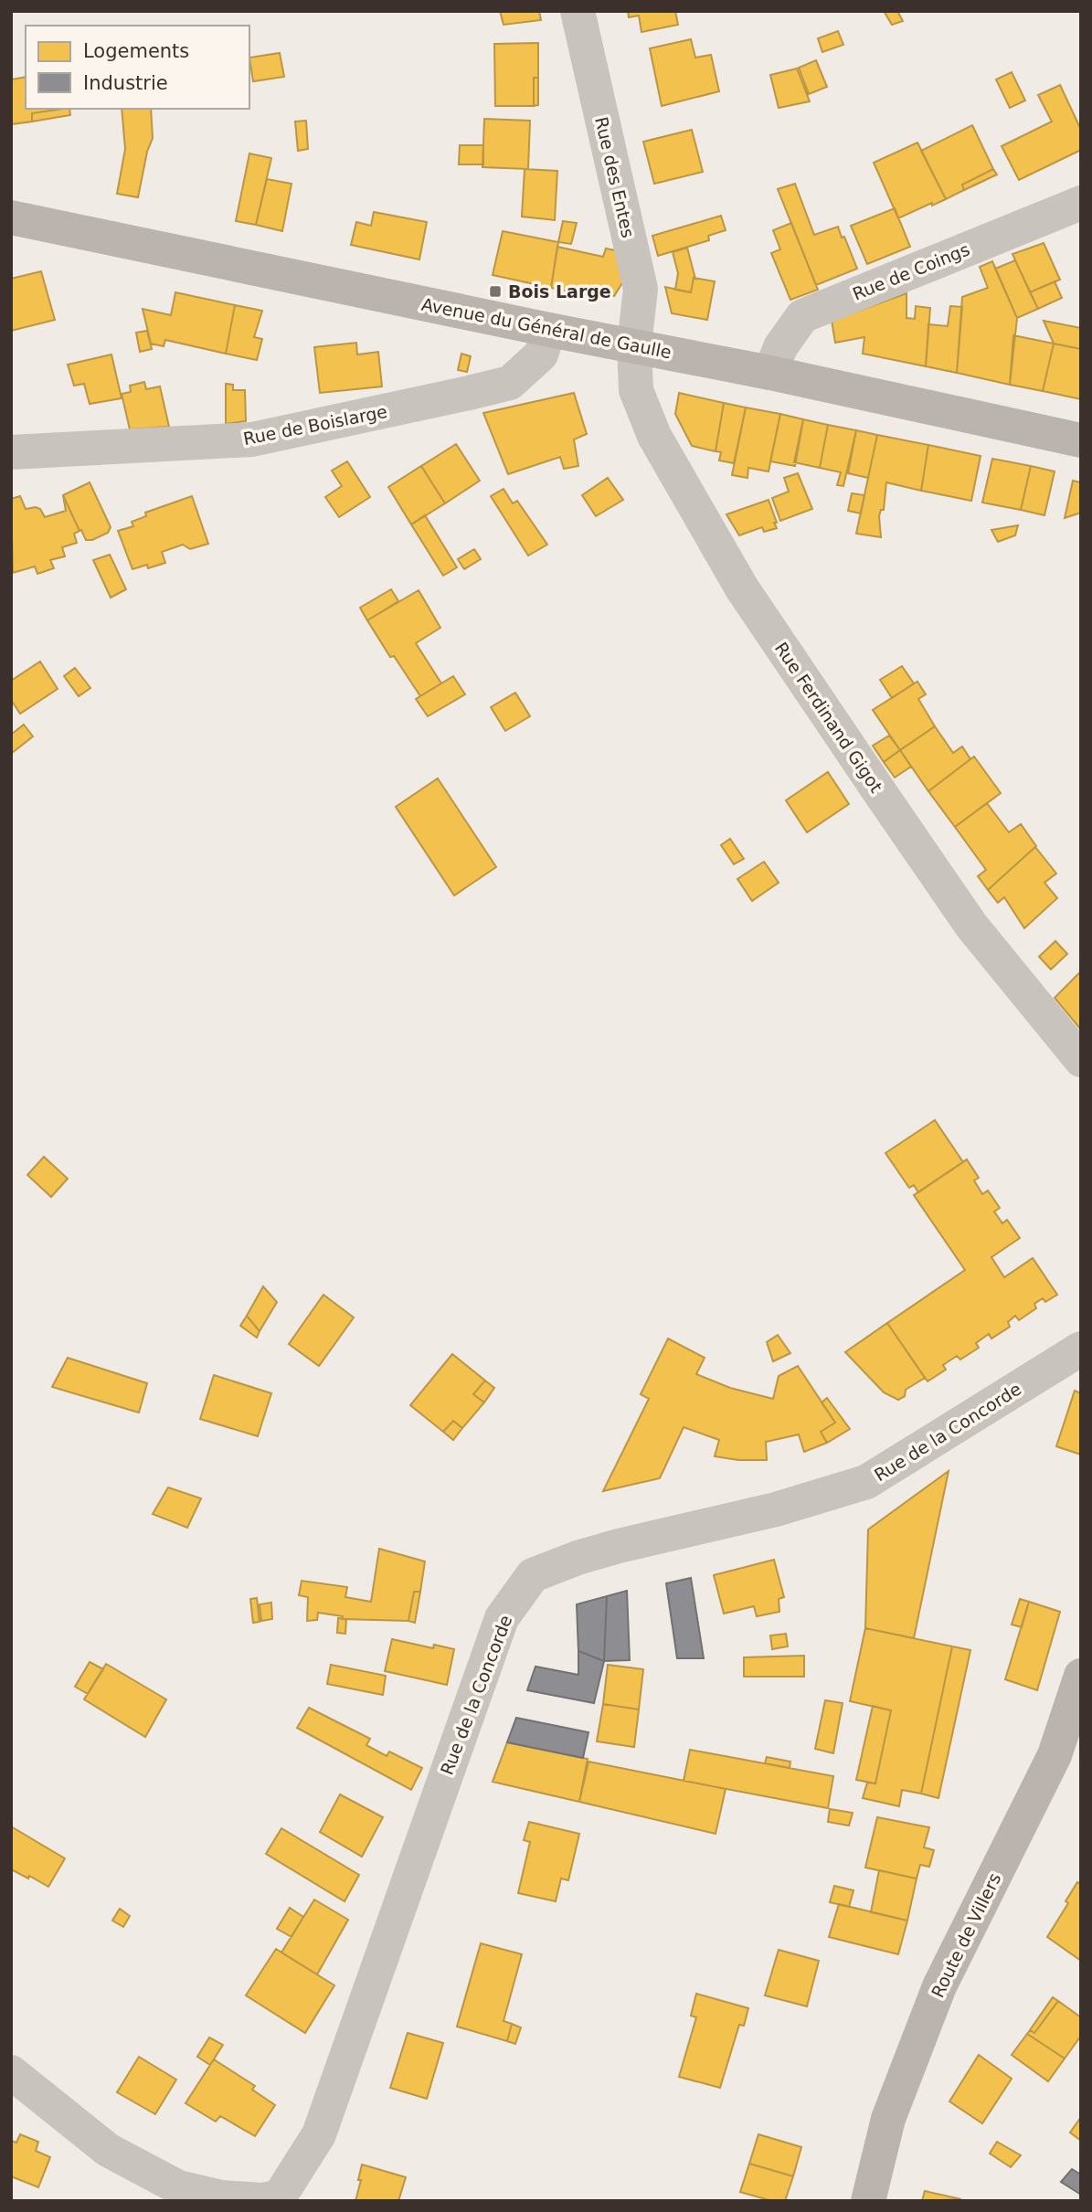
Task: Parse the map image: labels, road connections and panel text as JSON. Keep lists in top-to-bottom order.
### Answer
{
  "streets": {
    "main road": ["Avenue du Général de Gaulle", "Route de Villers"],
    "street": [
      "Rue des Entes",
      "Rue de Coings",
      "Rue de Boislarge",
      "Rue Ferdinand Gigot",
      "Rue de la Concorde"
    ]
  },
  "crossings": [
    ["Rue des Entes", "Avenue du Général de Gaulle"],
    ["Rue des Entes", "Rue Ferdinand Gigot"],
    ["Rue de Coings", "Avenue du Général de Gaulle"],
    ["Avenue du Général de Gaulle", "Rue de Boislarge"],
    ["Avenue du Général de Gaulle", "Rue Ferdinand Gigot"]
  ],
  "places": {
    "transit": ["Bois Large"]
  },
  "legend": ["Logements", "Industrie"]
}
